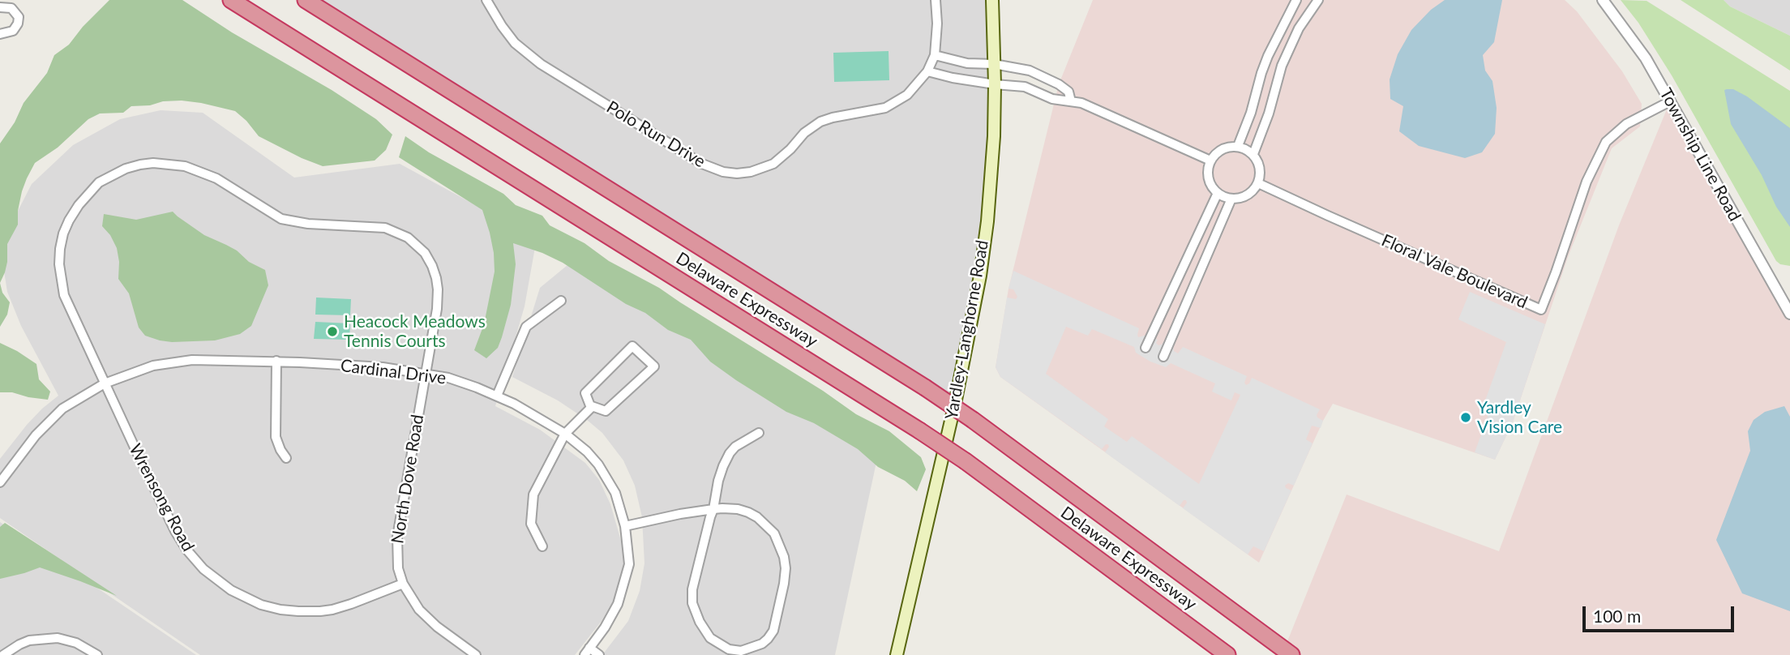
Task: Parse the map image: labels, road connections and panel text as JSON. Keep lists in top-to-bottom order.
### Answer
{
  "streets": {
    "highway": ["Delaware Expressway"],
    "main road": ["Yardley-Langhorne Road"],
    "street": [
      "Polo Run Drive",
      "Township Line Road",
      "Floral Vale Boulevard",
      "Cardinal Drive",
      "North Dove Road",
      "Wrensong Road"
    ]
  },
  "crossings": [
    ["Township Line Road", "Floral Vale Boulevard"],
    ["Cardinal Drive", "North Dove Road"],
    ["Cardinal Drive", "Wrensong Road"],
    ["North Dove Road", "Wrensong Road"]
  ],
  "places": ["Heacock Meadows Tennis Courts", "Yardley Vision Care"],
  "scale_bar": "100 m"
}
